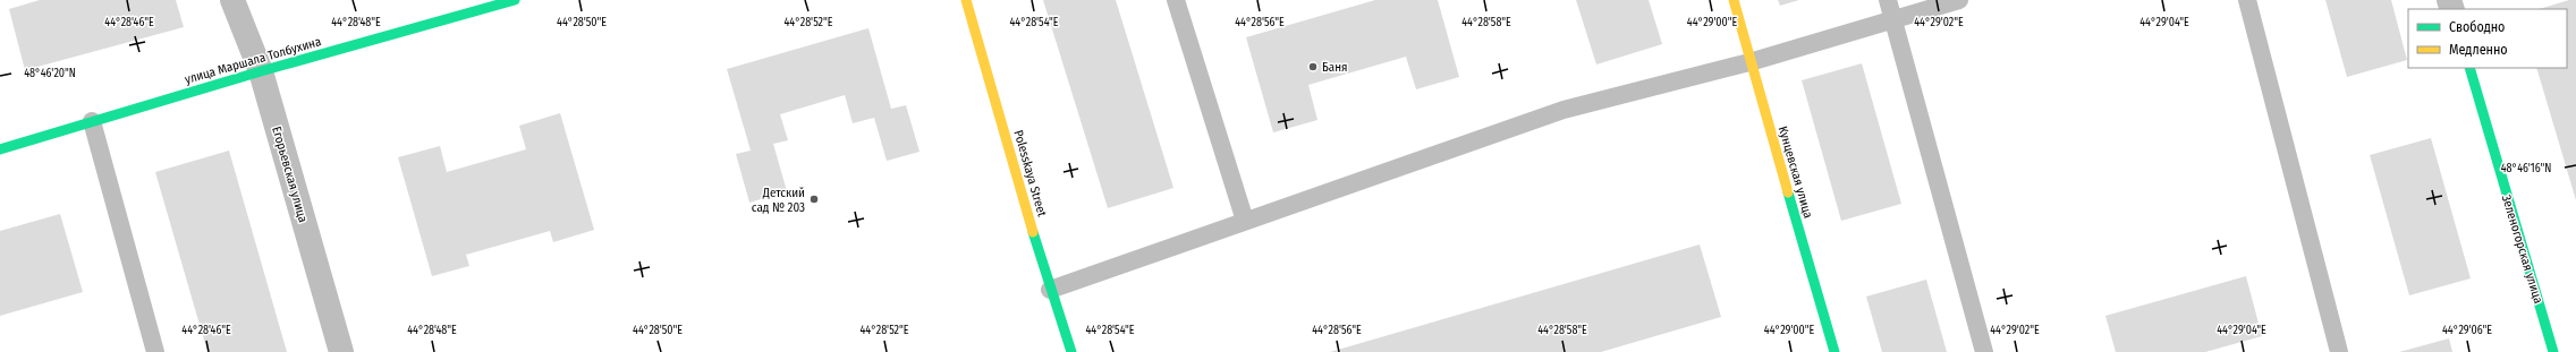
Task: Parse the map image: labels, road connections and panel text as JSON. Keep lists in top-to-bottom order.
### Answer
{
  "streets": {
    "street": [
      "улица Маршала Толбухина",
      "Кунцевская улица",
      "Polesskaya Street",
      "Егорьевская улица",
      "Зеленогорская улица"
    ]
  },
  "crossings": [
    ["улица Маршала Толбухина", "Егорьевская улица"]
  ],
  "places": ["Баня", "Детский сад № 203"],
  "legend": ["Свободно", "Медленно"],
  "coordinates": [
    "44°28'46\"E",
    "44°28'48\"E",
    "44°28'50\"E",
    "44°28'52\"E",
    "44°28'54\"E",
    "44°28'56\"E",
    "44°28'58\"E",
    "44°29'00\"E",
    "44°29'02\"E",
    "44°29'04\"E",
    "48°46'20\"N",
    "48°46'16\"N",
    "44°29'06\"E"
  ]
}
